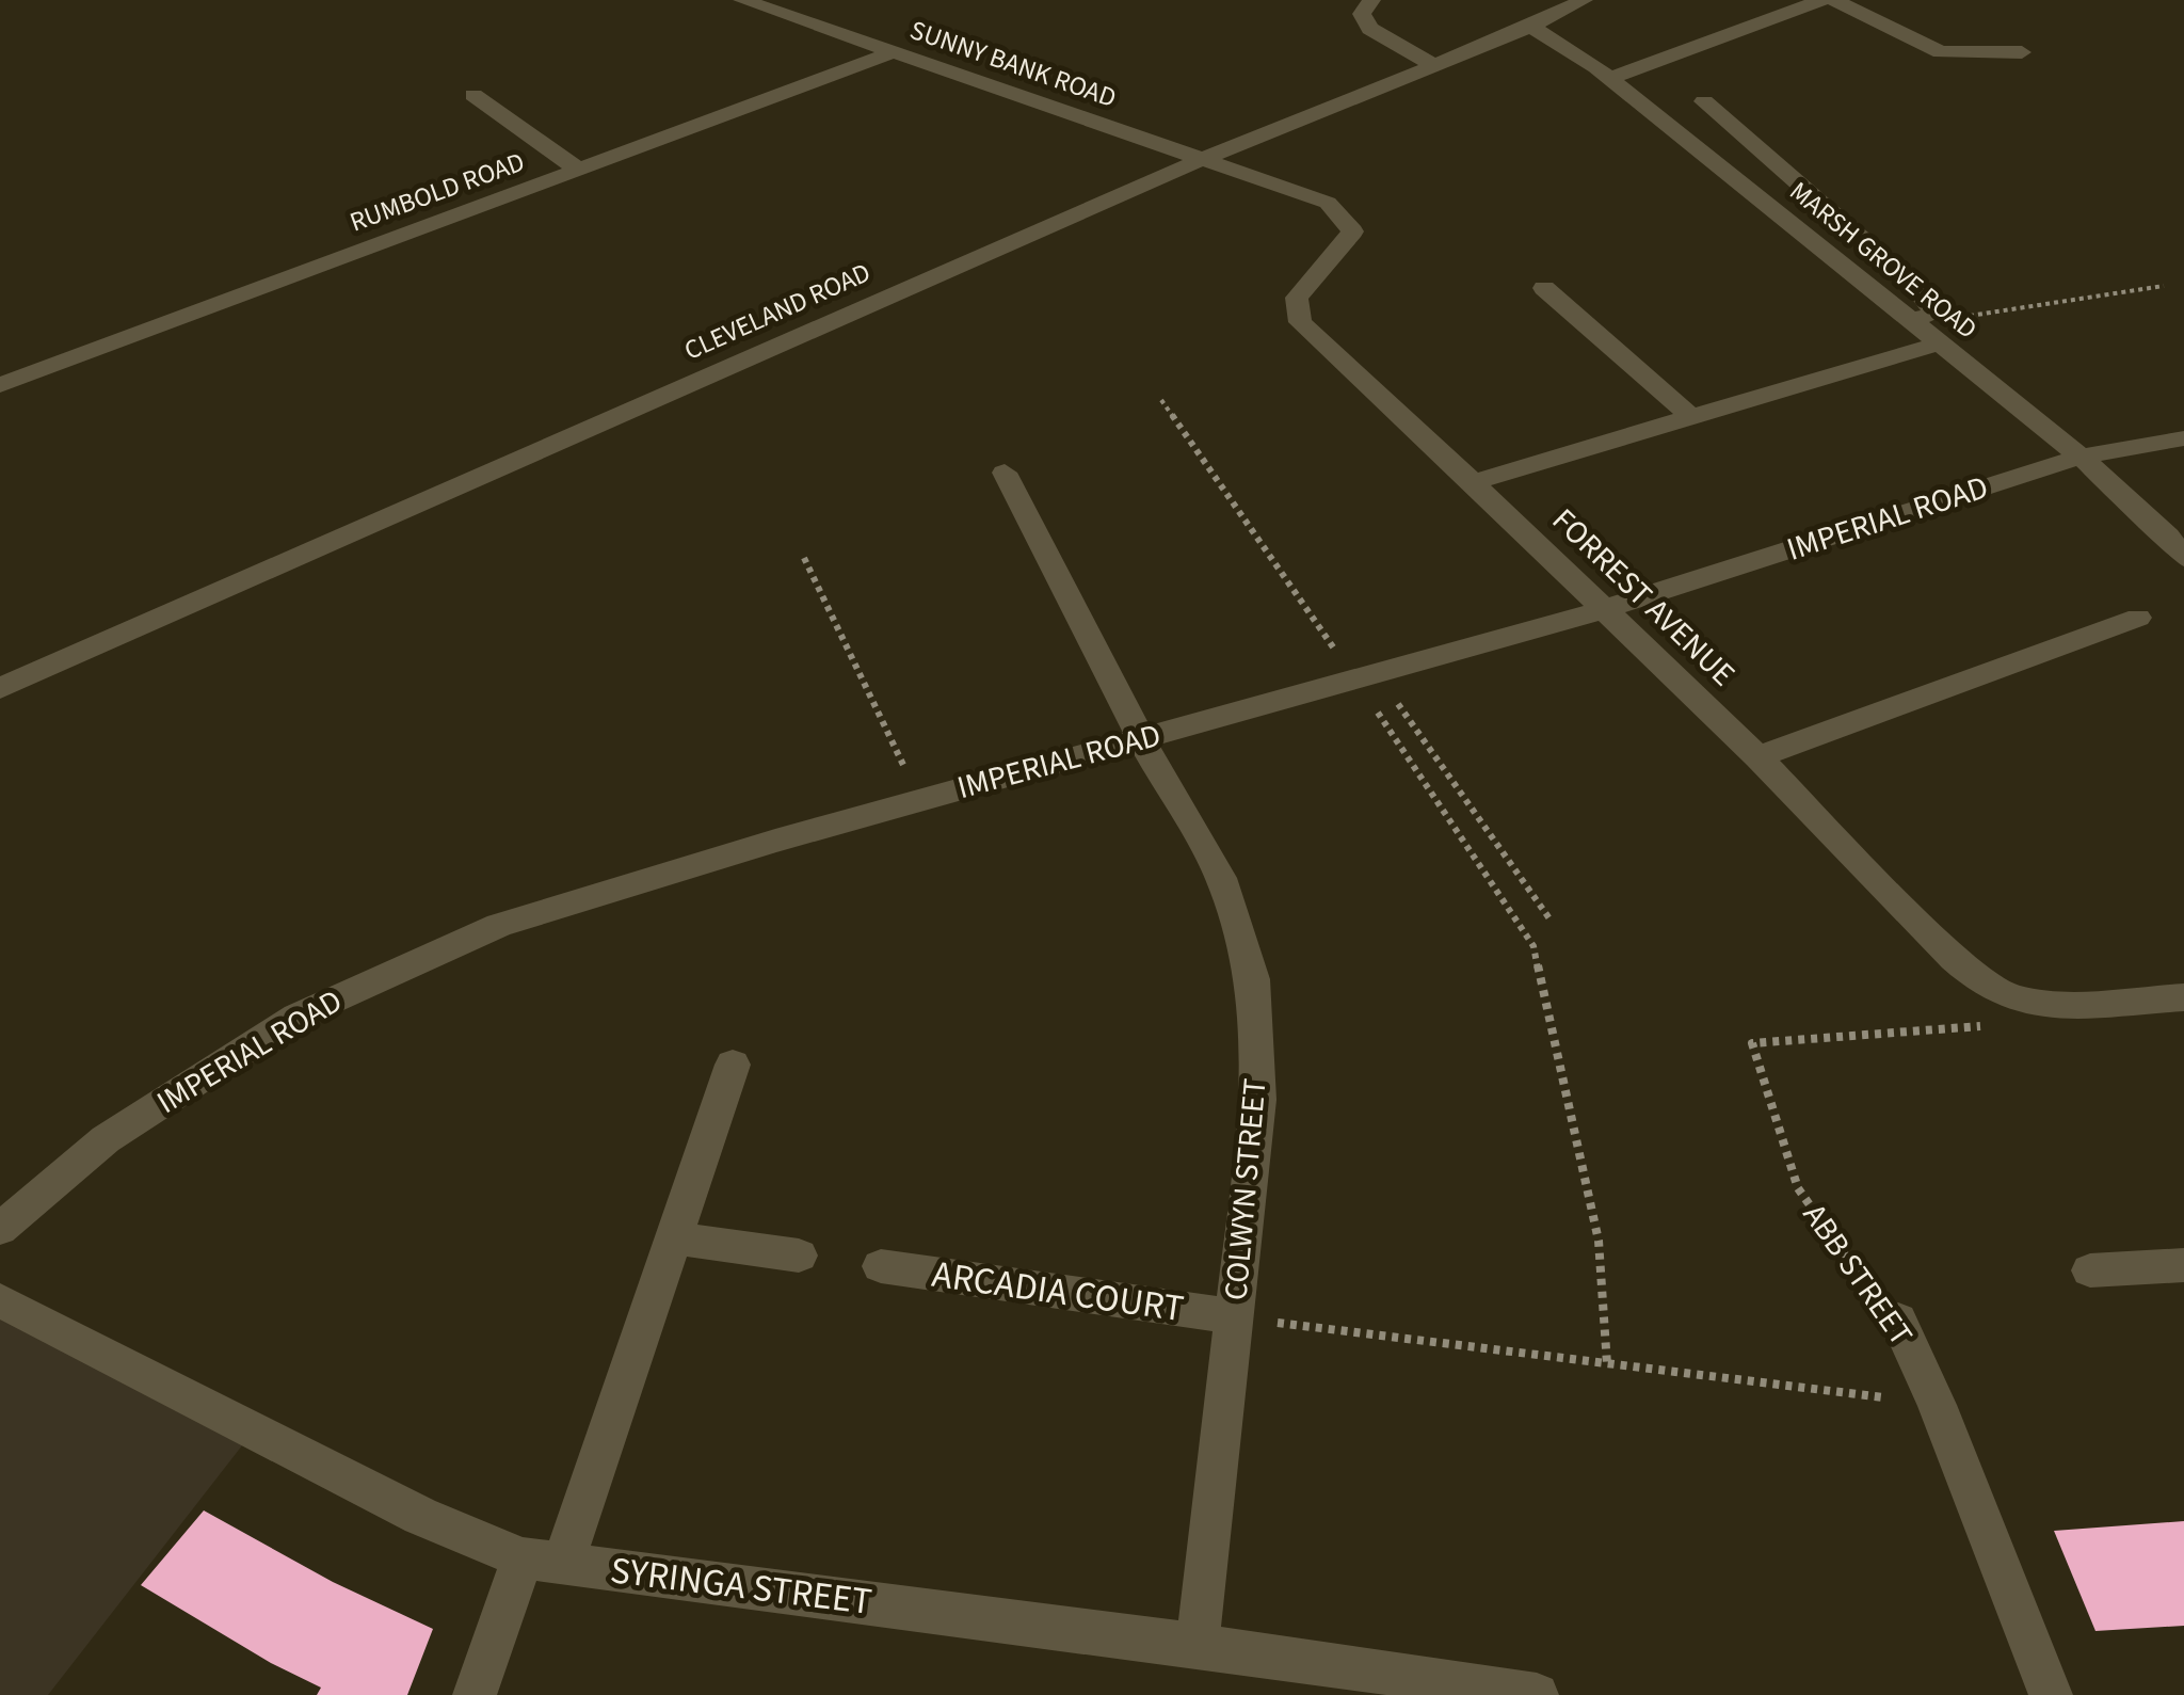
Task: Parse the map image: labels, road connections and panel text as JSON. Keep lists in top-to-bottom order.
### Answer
{
  "streets": {
    "street": [
      "SUNNY BANK ROAD",
      "RUMBOLD ROAD",
      "MARSH GROVE ROAD",
      "CLEVELAND ROAD",
      "IMPERIAL ROAD",
      "FORREST AVENUE",
      "COLWYN STREET",
      "ABB STREET",
      "ARCADIA COURT",
      "SYRINGA STREET"
    ]
  },
  "crossings": [
    ["SUNNY BANK ROAD", "RUMBOLD ROAD"],
    ["SUNNY BANK ROAD", "CLEVELAND ROAD"],
    ["SUNNY BANK ROAD", "FORREST AVENUE"],
    ["MARSH GROVE ROAD", "CLEVELAND ROAD"],
    ["MARSH GROVE ROAD", "IMPERIAL ROAD"],
    ["CLEVELAND ROAD", "FORREST AVENUE"],
    ["IMPERIAL ROAD", "FORREST AVENUE"],
    ["IMPERIAL ROAD", "COLWYN STREET"],
    ["FORREST AVENUE", "ABB STREET"],
    ["COLWYN STREET", "ARCADIA COURT"],
    ["COLWYN STREET", "SYRINGA STREET"]
  ]
}
